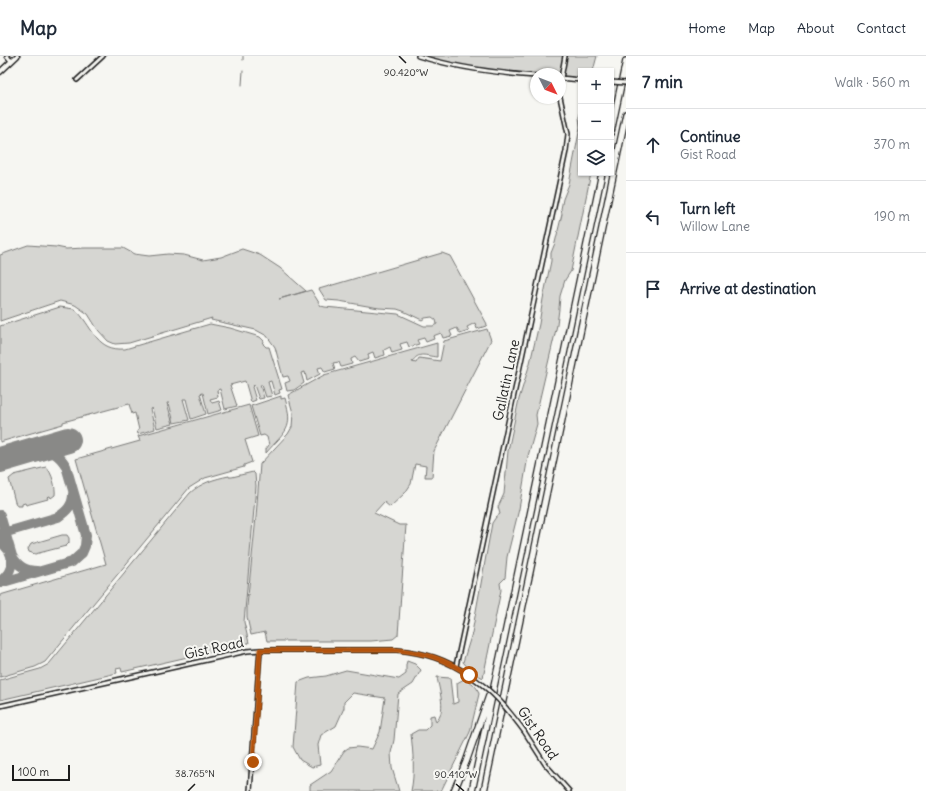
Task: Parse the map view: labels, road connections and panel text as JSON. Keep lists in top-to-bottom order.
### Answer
{
  "streets": {
    "street": ["Gallatin Lane", "Gist Road"]
  },
  "crossings": [
    ["Gallatin Lane", "Gist Road"]
  ],
  "scale_bar": "100 m",
  "north": "bottom right",
  "page": {
    "header": "Map",
    "nav": [
      "Home",
      "Map",
      "About",
      "Contact"
    ],
    "heading": ["7 min", "Walk · 560 m"],
    "map_buttons": ["+", "−"],
    "list": [
      ["Continue", "Gist Road", "370 m"],
      ["Turn left", "Willow Lane", "190 m"],
      "Arrive at destination"
    ],
    "scale": "100 m"
  },
  "coordinates": ["90.420°W", "38.765°N", "90.410°W"]
}
